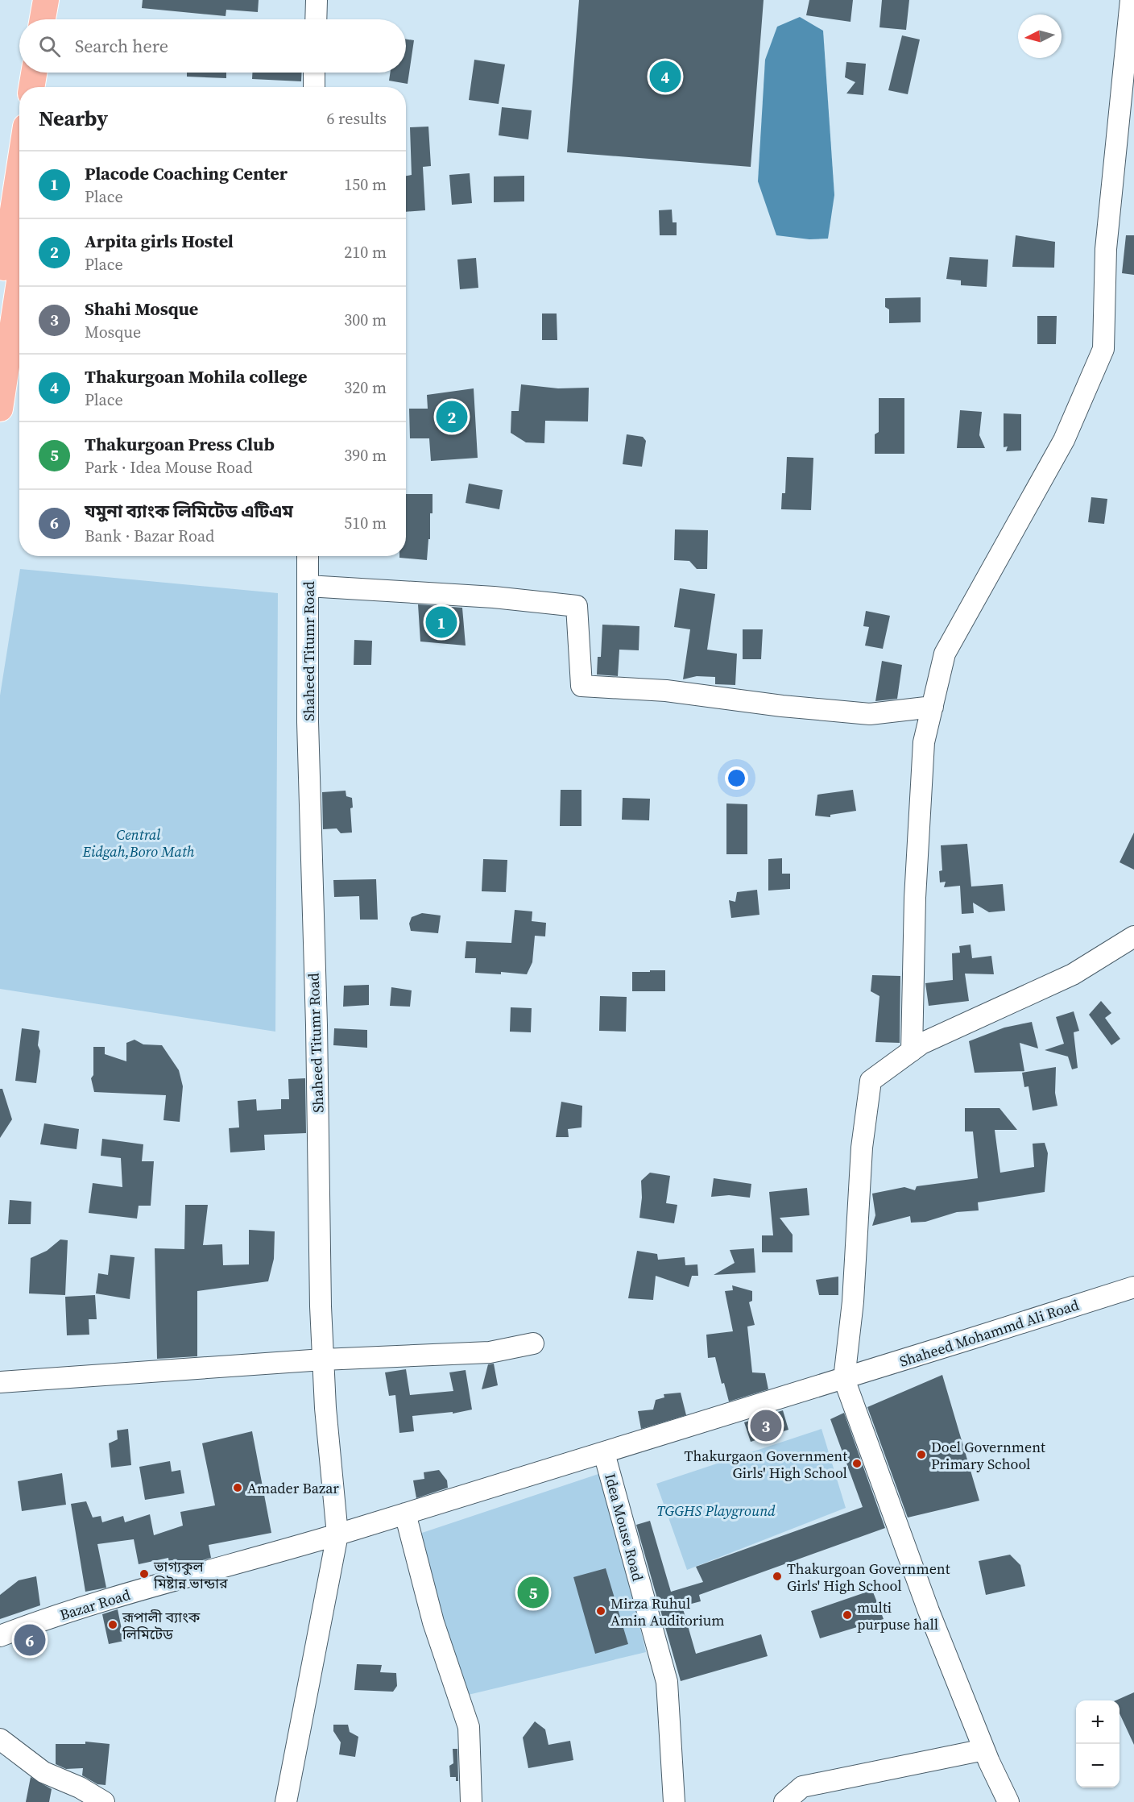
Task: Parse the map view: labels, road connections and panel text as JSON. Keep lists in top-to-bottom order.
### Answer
{
  "streets": {
    "street": [
      "Shaheed Titumr Road",
      "Shaheed Mohammd Ali Road",
      "Idea Mouse Road",
      "Bazar Road"
    ]
  },
  "crossings": [
    ["Shaheed Titumr Road", "Bazar Road"],
    ["Shaheed Mohammd Ali Road", "Idea Mouse Road"],
    ["Shaheed Mohammd Ali Road", "Bazar Road"],
    ["Idea Mouse Road", "Bazar Road"]
  ],
  "parks": ["Central Eidgah,Boro Math", "TGGHS Playground"],
  "places": [
    "Doel Government Primary School",
    "Thakurgaon Government Girls' High School",
    "Amader Bazar",
    "ভাগ্যকুল মিষ্টান্ন ভান্ডার",
    "Thakurgoan Government Girls' High School",
    "Mirza Ruhul Amin Auditorium",
    "multi purpuse hall",
    "রূপালী ব্যাংক লিমিটেড"
  ],
  "north": "left",
  "page": {
    "search": "Search here",
    "pins": [
      "4",
      "2",
      "1",
      "3",
      "5",
      "6"
    ],
    "heading": ["Nearby", "6 results"],
    "list": [
      {
        "mark": "1",
        "name": "Placode Coaching Center",
        "note": "Place",
        "value": "150 m"
      },
      {
        "mark": "2",
        "name": "Arpita girls Hostel",
        "note": "Place",
        "value": "210 m"
      },
      {
        "mark": "3",
        "name": "Shahi Mosque",
        "note": "Mosque",
        "value": "300 m"
      },
      {
        "mark": "4",
        "name": "Thakurgoan Mohila college",
        "note": "Place",
        "value": "320 m"
      },
      {
        "mark": "5",
        "name": "Thakurgoan Press Club",
        "note": "Park · Idea Mouse Road",
        "value": "390 m"
      },
      {
        "mark": "6",
        "name": "যমুনা ব্যাংক লিমিটেড এটিএম",
        "note": "Bank · Bazar Road",
        "value": "510 m"
      }
    ],
    "map_buttons": ["+", "−"]
  }
}
